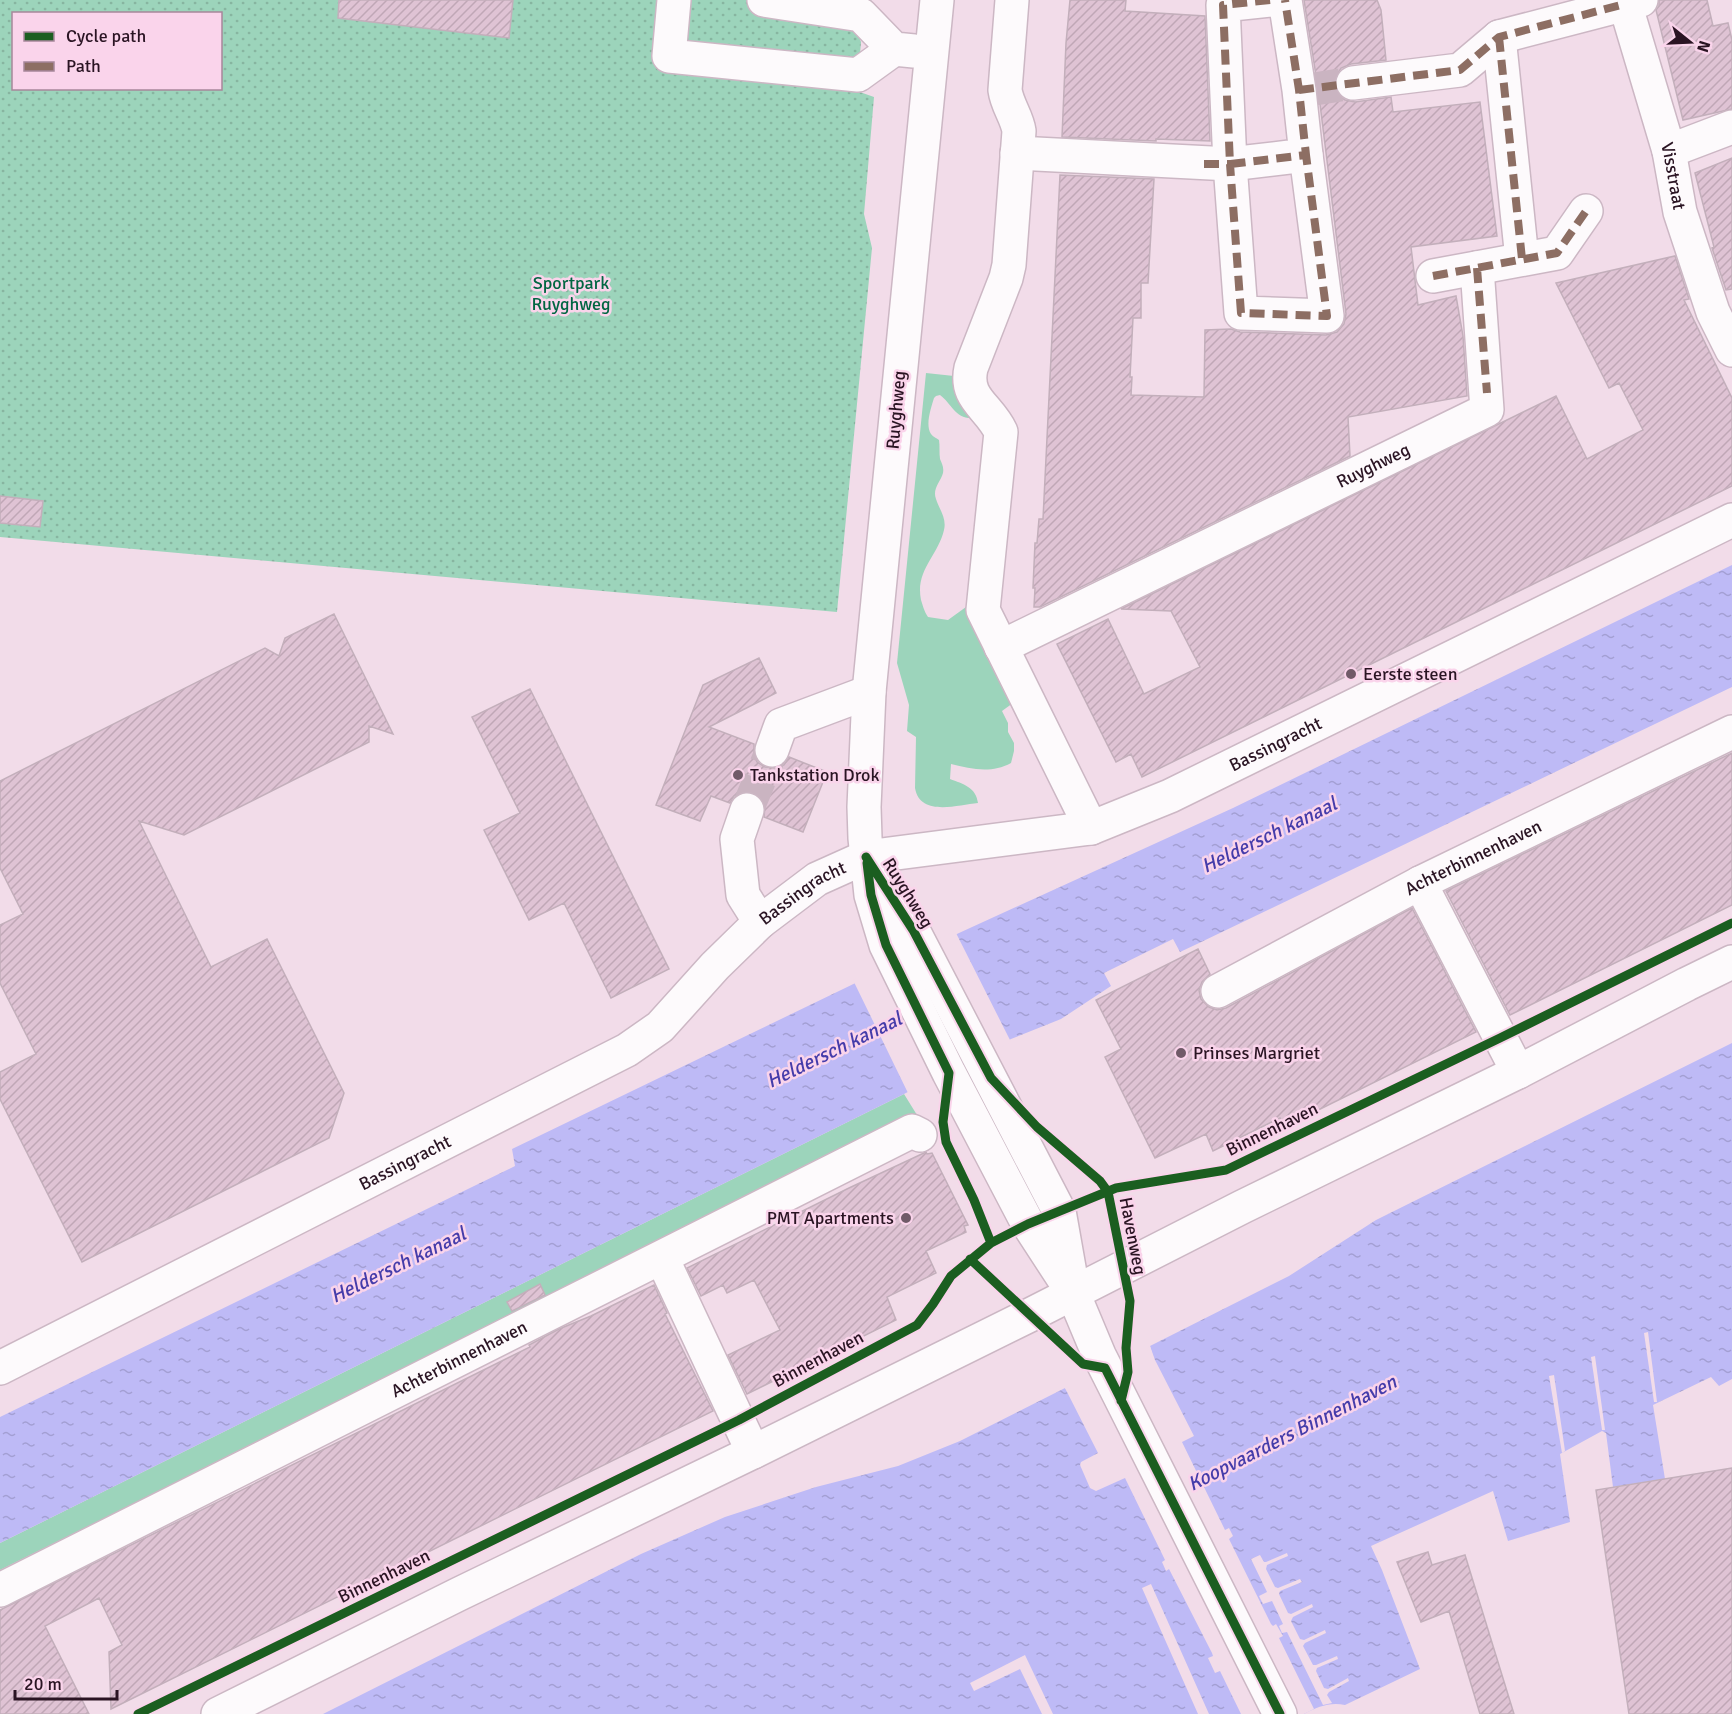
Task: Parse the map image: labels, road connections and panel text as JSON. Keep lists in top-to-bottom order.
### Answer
{
  "streets": {
    "street": [
      "Visstraat",
      "Ruyghweg",
      "Bassingracht",
      "Achterbinnenhaven"
    ],
    "cycle path": ["Binnenhaven", "Havenweg"]
  },
  "crossings": [
    ["Ruyghweg", "Bassingracht"]
  ],
  "water": ["Heldersch kanaal", "Koopvaarders Binnenhaven"],
  "parks": ["Sportpark Ruyghweg"],
  "places": [
    "Eerste steen",
    "Tankstation Drok",
    "Prinses Margriet",
    "PMT Apartments"
  ],
  "legend": ["Cycle path", "Path"],
  "scale_bar": "20 m",
  "north": "right"
}
